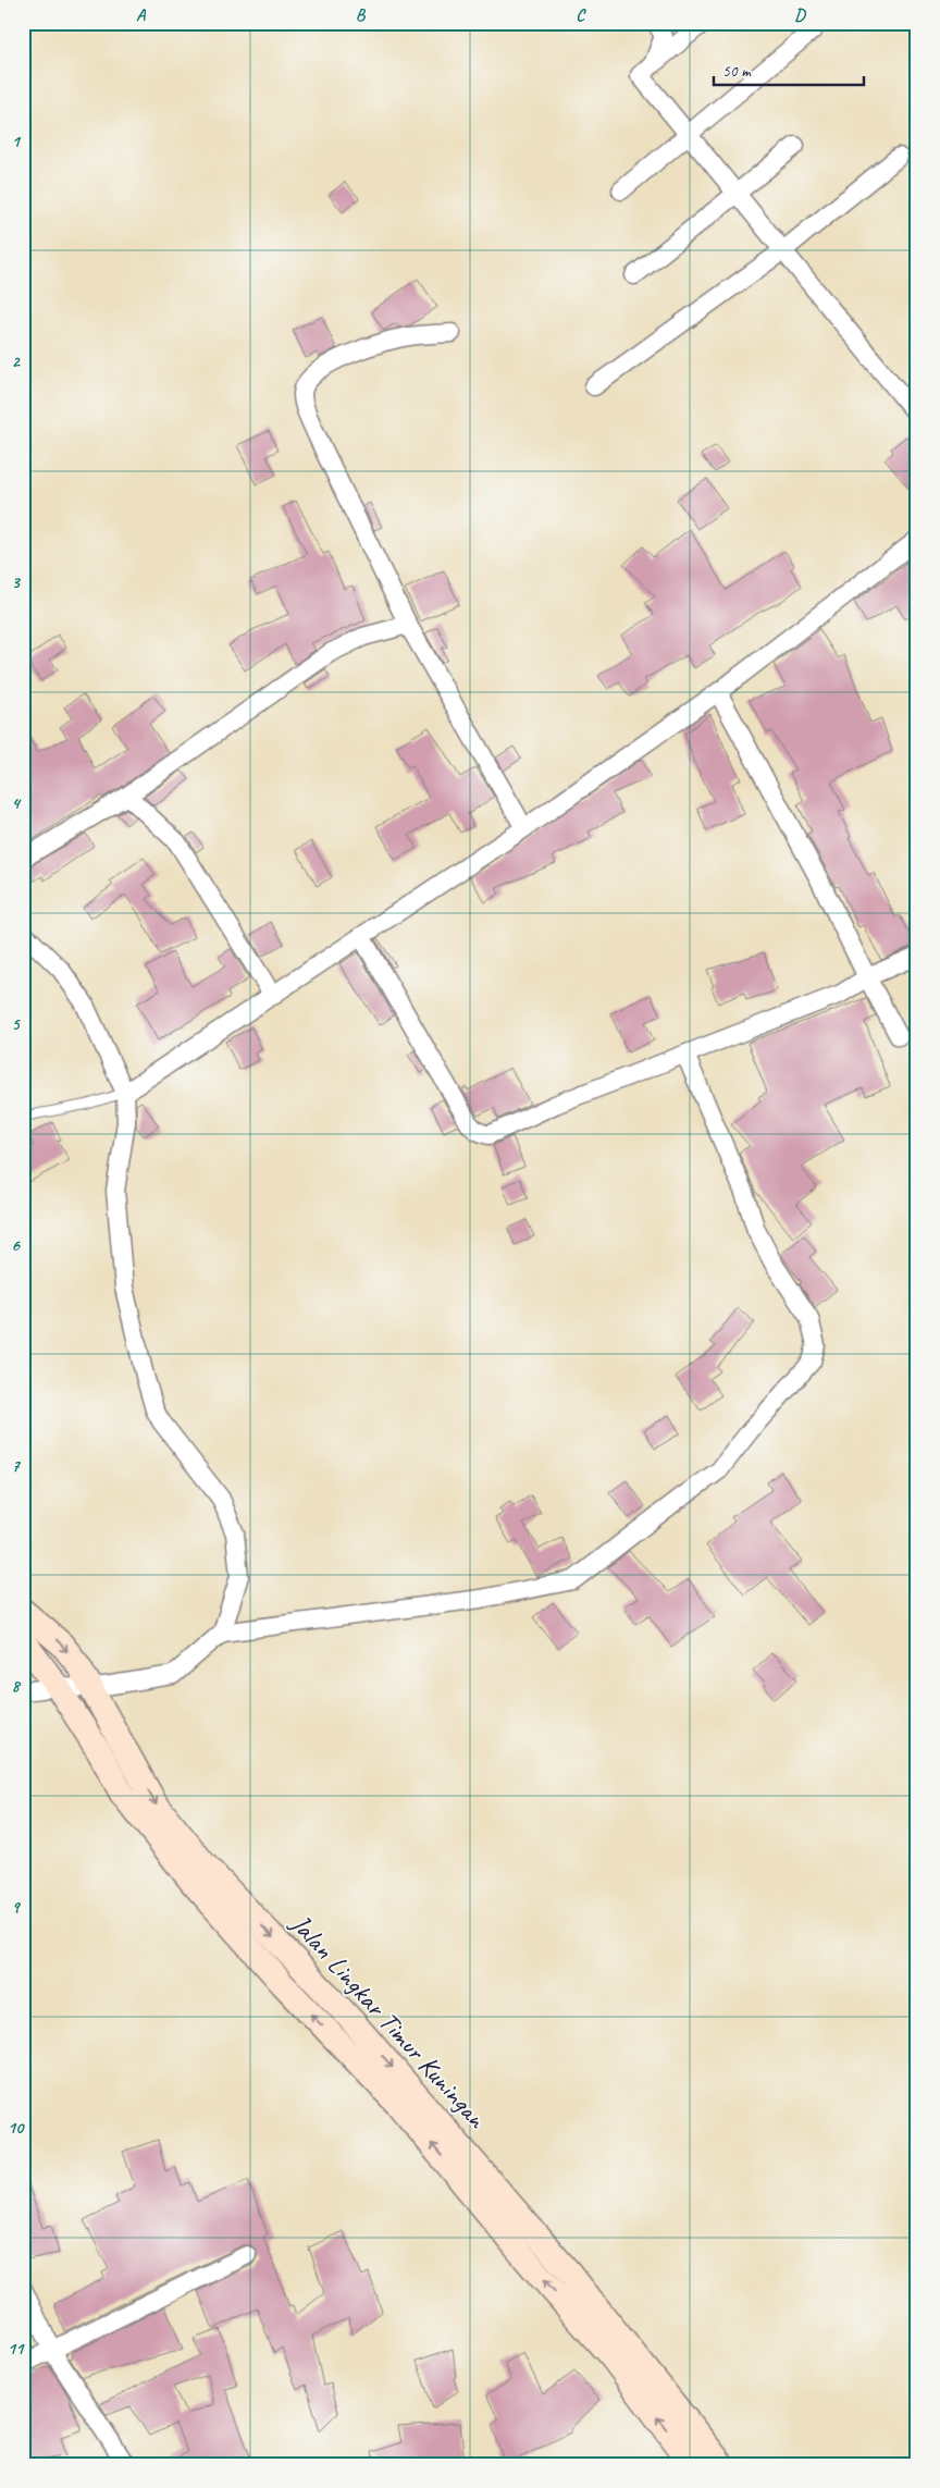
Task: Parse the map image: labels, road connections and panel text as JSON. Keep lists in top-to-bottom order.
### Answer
{
  "streets": {
    "main road": ["Jalan Lingkar Timur Kuningan"]
  },
  "scale_bar": "50 m",
  "grid": {
    "columns": [
      "A",
      "B",
      "C",
      "D"
    ],
    "rows": [
      "1",
      "2",
      "3",
      "4",
      "5",
      "6",
      "7",
      "8",
      "9",
      "10",
      "11"
    ]
  }
}
